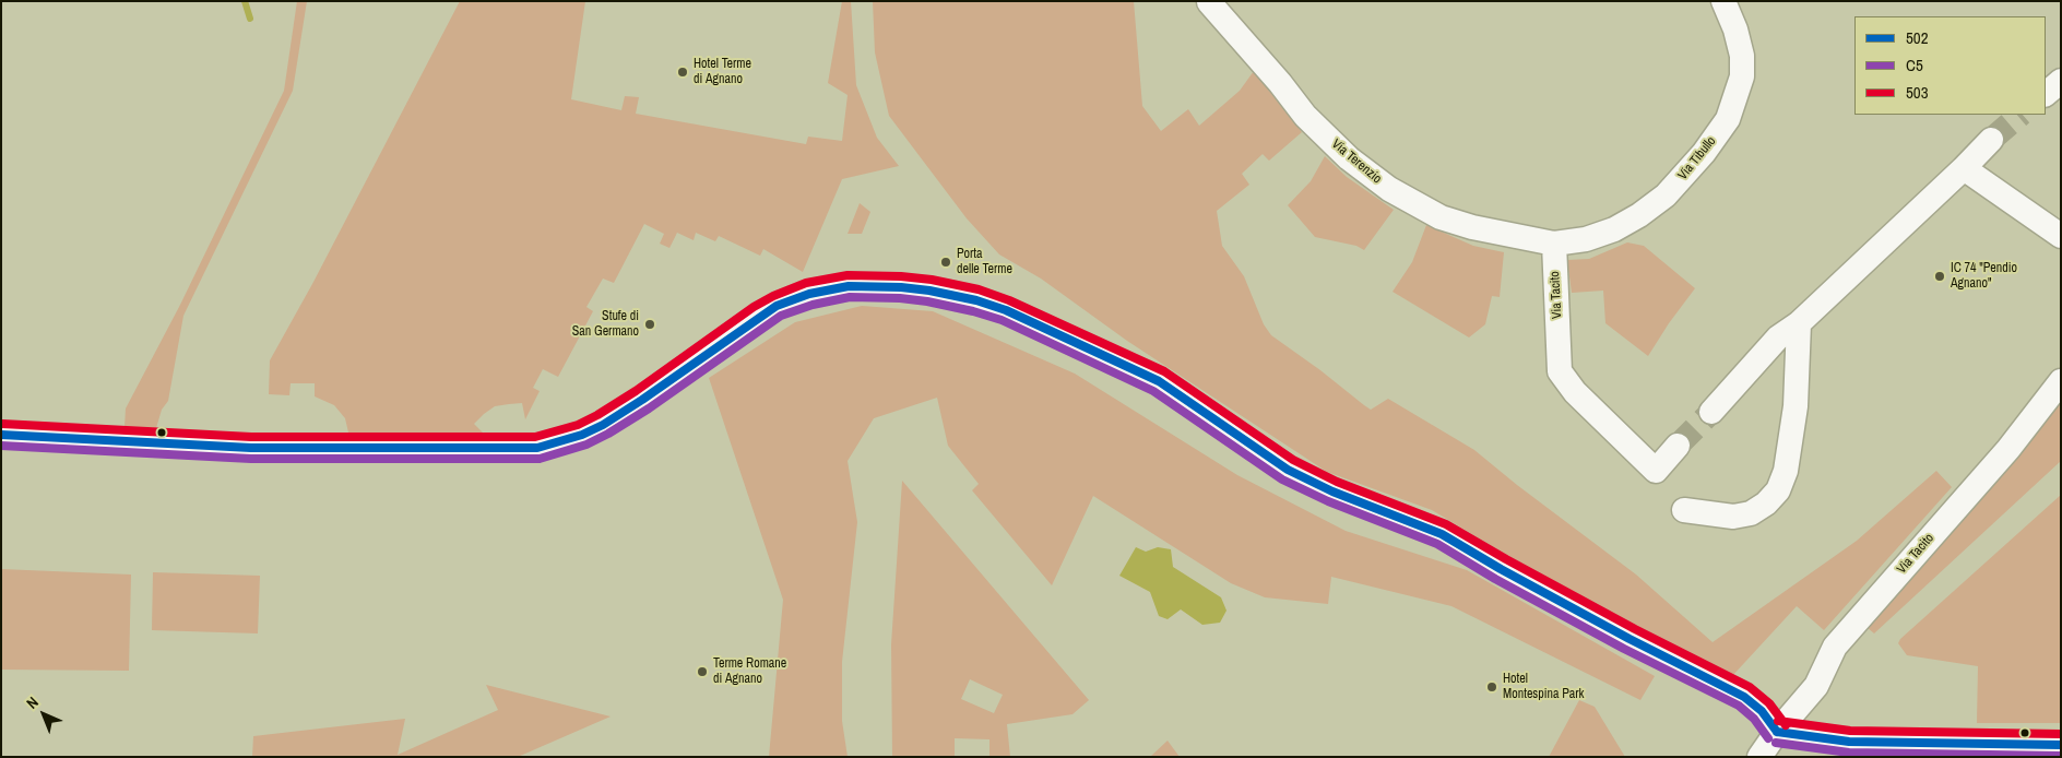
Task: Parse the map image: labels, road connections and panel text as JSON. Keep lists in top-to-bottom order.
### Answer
{
  "streets": {
    "street": ["Via Tibullo", "Via Terenzio", "Via Tacito"]
  },
  "crossings": [
    ["Via Tibullo", "Via Terenzio"],
    ["Via Tibullo", "Via Tacito"],
    ["Via Terenzio", "Via Tacito"]
  ],
  "places": [
    "Hotel Terme di Agnano",
    "Porta delle Terme",
    "IC 74 \"Pendio Agnano\"",
    "Stufe di San Germano",
    "Terme Romane di Agnano",
    "Hotel Montespina Park"
  ],
  "lines": ["transit line 503", "transit line 502", "transit line C5"],
  "legend": ["502", "C5", "503"],
  "north": "top left"
}
